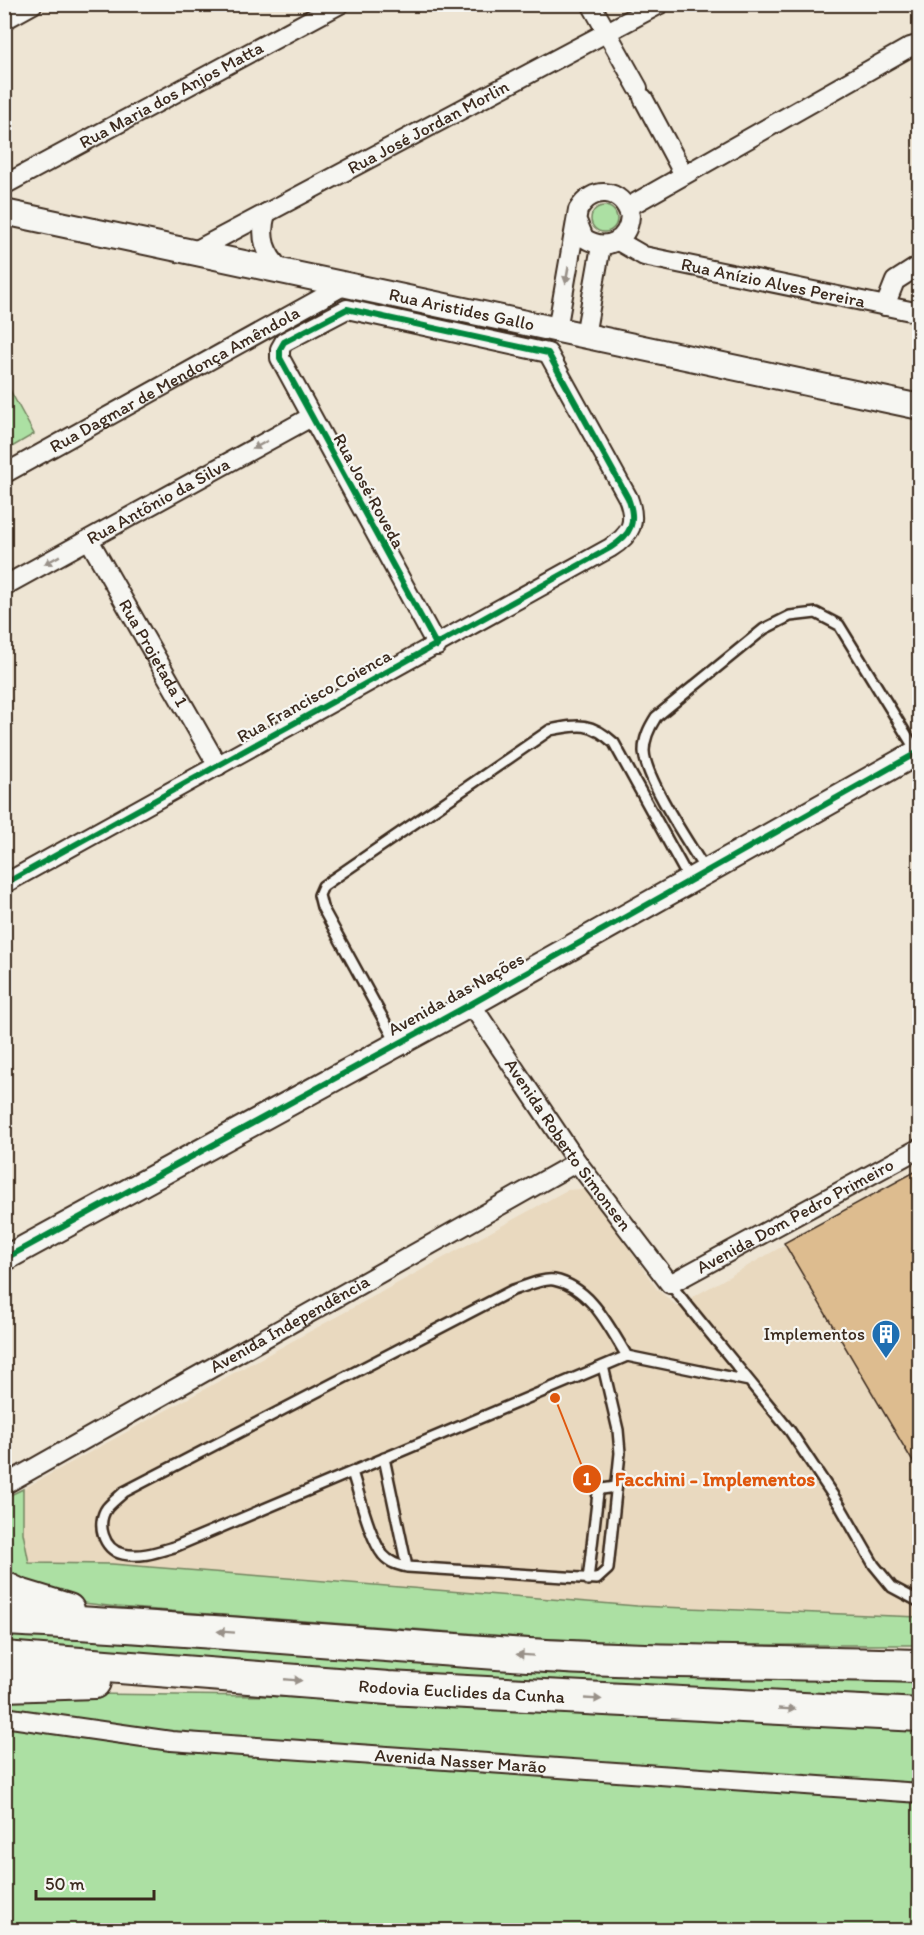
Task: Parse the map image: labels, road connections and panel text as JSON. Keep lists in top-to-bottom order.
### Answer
{
  "streets": {
    "highway": ["Rodovia Euclides da Cunha"],
    "street": [
      "Rua Maria dos Anjos Matta",
      "Rua José Jordan Morlin",
      "Rua Anízio Alves Pereira",
      "Rua Aristides Gallo",
      "Rua Dagmar de Mendonça Amêndola",
      "Rua José Roveda",
      "Rua Antônio da Silva",
      "Rua Projetada 1",
      "Rua Francisco Coienca",
      "Avenida das Nações",
      "Avenida Roberto Simonsen",
      "Avenida Dom Pedro Primeiro",
      "Avenida Independência",
      "Avenida Nasser Marão"
    ]
  },
  "crossings": [
    ["Rua José Jordan Morlin", "Rua Aristides Gallo"],
    ["Rua Aristides Gallo", "Rua Dagmar de Mendonça Amêndola"],
    ["Rua José Roveda", "Rua Antônio da Silva"],
    ["Rua José Roveda", "Rua Francisco Coienca"],
    ["Rua Antônio da Silva", "Rua Projetada 1"],
    ["Rua Projetada 1", "Rua Francisco Coienca"],
    ["Avenida das Nações", "Avenida Roberto Simonsen"],
    ["Avenida Roberto Simonsen", "Avenida Dom Pedro Primeiro"],
    ["Avenida Roberto Simonsen", "Avenida Independência"]
  ],
  "one_way": ["Rua Antônio da Silva"],
  "places": {
    "building": ["Implementos"],
    "other": ["Facchini - Implementos"]
  },
  "scale_bar": "50 m"
}
